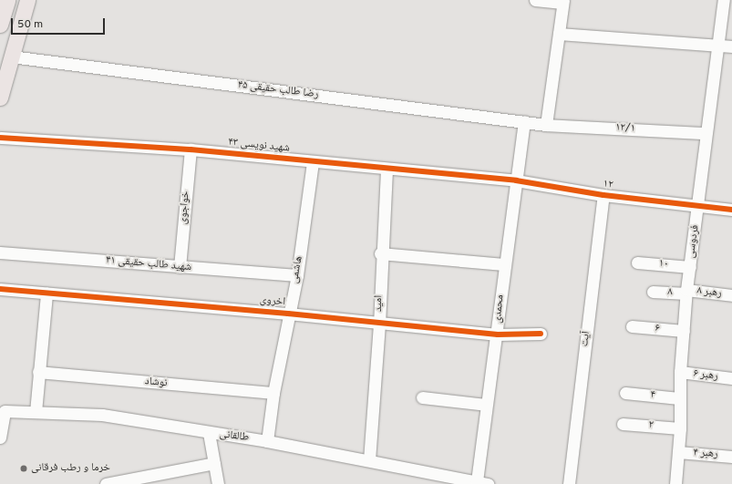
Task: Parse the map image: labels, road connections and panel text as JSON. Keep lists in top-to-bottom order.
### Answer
{
  "streets": {
    "street": [
      "۴۵ رضا طالب حقیقی",
      "۱۲/۱",
      "۴۳ شهید نویسی",
      "۱۲",
      "خواجوی",
      "فردوسی",
      "۴۱ شهید طالب حقیقی",
      "۱۰",
      "هاشمی",
      "۸",
      "رهبر ۸",
      "اخروی",
      "امید",
      "محمدی",
      "۶",
      "آیت",
      "رهبر ۶",
      "نوشاد",
      "۴",
      "۲",
      "طالقانی",
      "رهبر ۴"
    ]
  },
  "crossings": [
    ["۴۵ رضا طالب حقیقی", "۱۲/۱"],
    ["۴۵ رضا طالب حقیقی", "محمدی"],
    ["۱۲/۱", "فردوسی"],
    ["۴۳ شهید نویسی", "۱۲"],
    ["۴۳ شهید نویسی", "خواجوی"],
    ["۴۳ شهید نویسی", "هاشمی"],
    ["۴۳ شهید نویسی", "امید"],
    ["۴۳ شهید نویسی", "محمدی"],
    ["۱۲", "فردوسی"],
    ["۱۲", "محمدی"],
    ["۱۲", "آیت"],
    ["خواجوی", "۴۱ شهید طالب حقیقی"],
    ["فردوسی", "۱۰"],
    ["فردوسی", "۸"],
    ["فردوسی", "رهبر ۸"],
    ["فردوسی", "۶"],
    ["فردوسی", "رهبر ۶"],
    ["فردوسی", "۴"],
    ["فردوسی", "۲"],
    ["فردوسی", "رهبر ۴"],
    ["۴۱ شهید طالب حقیقی", "هاشمی"],
    ["هاشمی", "اخروی"],
    ["هاشمی", "نوشاد"],
    ["هاشمی", "طالقانی"],
    ["۸", "رهبر ۸"],
    ["اخروی", "امید"],
    ["اخروی", "محمدی"],
    ["امید", "طالقانی"],
    ["محمدی", "طالقانی"]
  ],
  "places": ["خرما و رطب فرقانی"],
  "scale_bar": "50 m"
}
